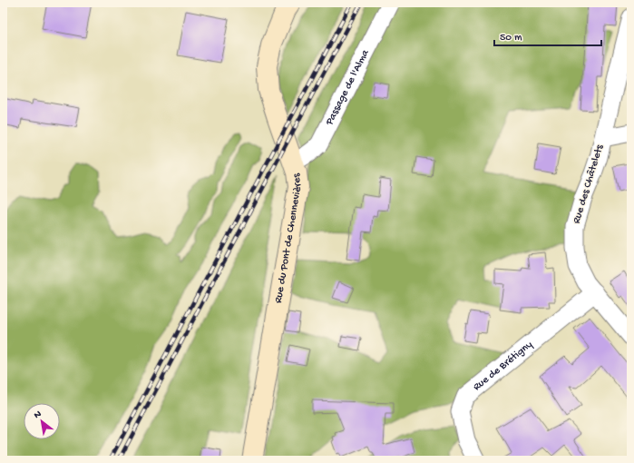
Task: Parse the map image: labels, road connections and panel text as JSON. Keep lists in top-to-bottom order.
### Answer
{
  "streets": {
    "main road": ["Rue du Pont de Chennevières"],
    "street": ["Passage de l'Alma", "Rue des Châtelets", "Rue de Brétigny"]
  },
  "crossings": [
    ["Passage de l'Alma", "Rue du Pont de Chennevières"],
    ["Rue des Châtelets", "Rue de Brétigny"]
  ],
  "scale_bar": "50 m",
  "north": "top left"
}
